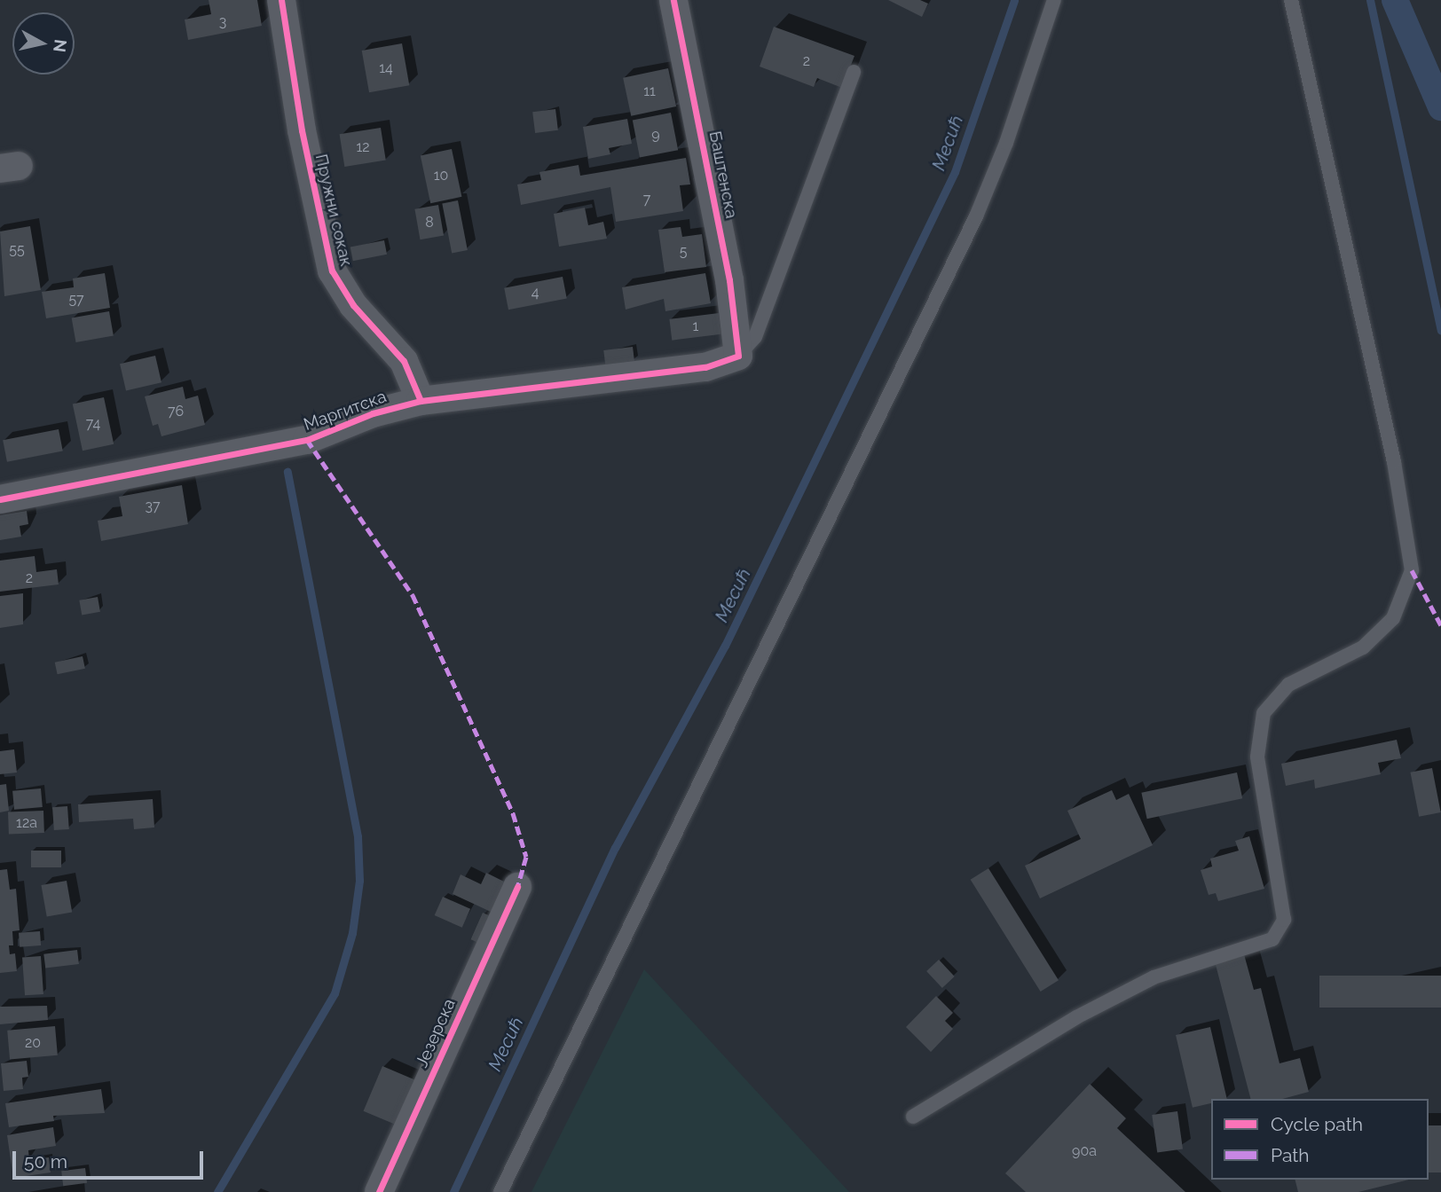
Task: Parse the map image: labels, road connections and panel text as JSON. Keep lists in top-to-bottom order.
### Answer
{
  "streets": {
    "street": [
      "Баштенска",
      "Пружни сокак",
      "Маргитска",
      "Језерска"
    ]
  },
  "crossings": [
    ["Баштенска", "Маргитска"],
    ["Пружни сокак", "Маргитска"]
  ],
  "water": ["Месић"],
  "house_numbers": [
    "3",
    "2",
    "14",
    "11",
    "9",
    "12",
    "10",
    "7",
    "8",
    "55",
    "5",
    "4",
    "57",
    "1",
    "76",
    "74",
    "37",
    "2",
    "12a",
    "20",
    "90a"
  ],
  "legend": ["Cycle path", "Path"],
  "scale_bar": "50 m",
  "north": "right"
}
